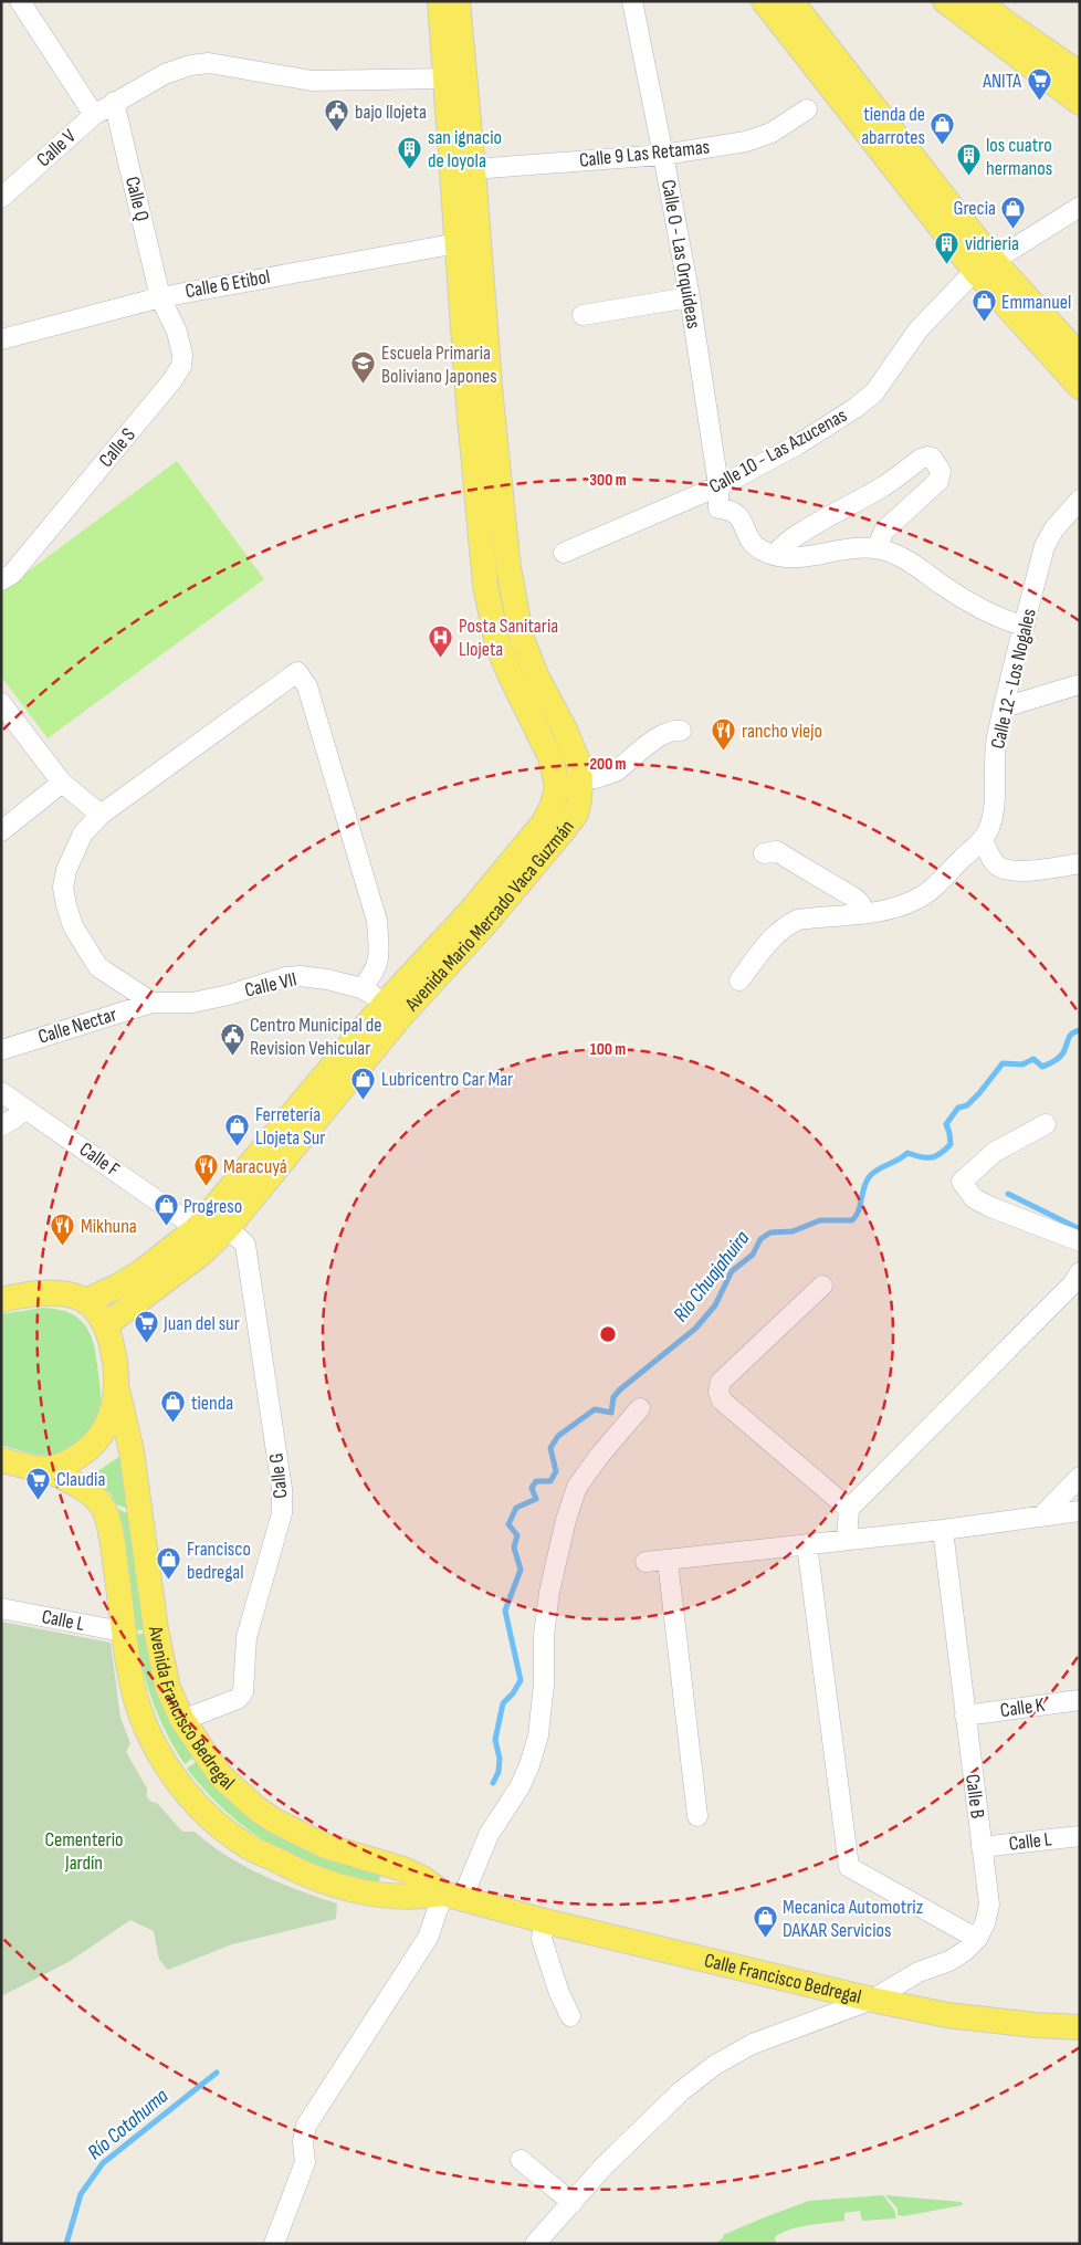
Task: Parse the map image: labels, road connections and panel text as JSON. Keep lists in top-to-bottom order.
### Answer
{
  "streets": {
    "main road": ["Avenida Mario Mercado Vaca Guzmán", "Avenida Francisco Bedregal", "Calle Francisco Bedregal"],
    "street": [
      "Calle V",
      "Calle 9 Las Retamas",
      "Calle Q",
      "Calle O - Las Orquideas",
      "Calle 6 Etibol",
      "Calle S",
      "Calle 10 - Las Azucenas",
      "Calle 12 - Los Nogales",
      "Calle VII",
      "Calle Nectar",
      "Calle F",
      "Calle G",
      "Calle L",
      "Calle K",
      "Calle B"
    ]
  },
  "crossings": [
    ["Calle V", "Calle Q"],
    ["Calle V", "Avenida Mario Mercado Vaca Guzmán"],
    ["Calle 9 Las Retamas", "Calle O - Las Orquideas"],
    ["Calle 9 Las Retamas", "Avenida Mario Mercado Vaca Guzmán"],
    ["Calle Q", "Calle 6 Etibol"],
    ["Calle Q", "Calle S"],
    ["Calle O - Las Orquideas", "Calle 10 - Las Azucenas"],
    ["Calle 6 Etibol", "Calle S"],
    ["Calle 6 Etibol", "Avenida Mario Mercado Vaca Guzmán"],
    ["Avenida Mario Mercado Vaca Guzmán", "Calle VII"],
    ["Avenida Mario Mercado Vaca Guzmán", "Calle F"],
    ["Avenida Mario Mercado Vaca Guzmán", "Calle G"],
    ["Calle VII", "Calle Nectar"],
    ["Calle G", "Avenida Francisco Bedregal"],
    ["Calle L", "Avenida Francisco Bedregal"],
    ["Calle L", "Calle B"],
    ["Avenida Francisco Bedregal", "Calle Francisco Bedregal"],
    ["Calle K", "Calle B"],
    ["Calle B", "Calle Francisco Bedregal"]
  ],
  "water": ["Río Chuajahuira", "Río Cotahuma"],
  "parks": ["Cementerio Jardín"],
  "places": {
    "supermarket": ["ANITA", "Juan del sur", "Claudia"],
    "public building": ["bajo llojeta", "Centro Municipal de Revision Vehicular"],
    "shop": [
      "tienda de abarrotes",
      "Grecia",
      "Emmanuel",
      "Lubricentro Car Mar",
      "Ferretería Llojeta Sur",
      "Progreso",
      "tienda",
      "Francisco bedregal",
      "Mecanica Automotriz DAKAR Servicios"
    ],
    "building": ["san ignacio de loyola", "los cuatro hermanos", "vidrieria"],
    "school or university": ["Escuela Primaria Boliviano Japones"],
    "hospital": ["Posta Sanitaria Llojeta"],
    "restaurant": ["rancho viejo", "Maracuyá", "Mikhuna"]
  },
  "rings": ["300 m", "200 m", "100 m"]
}
